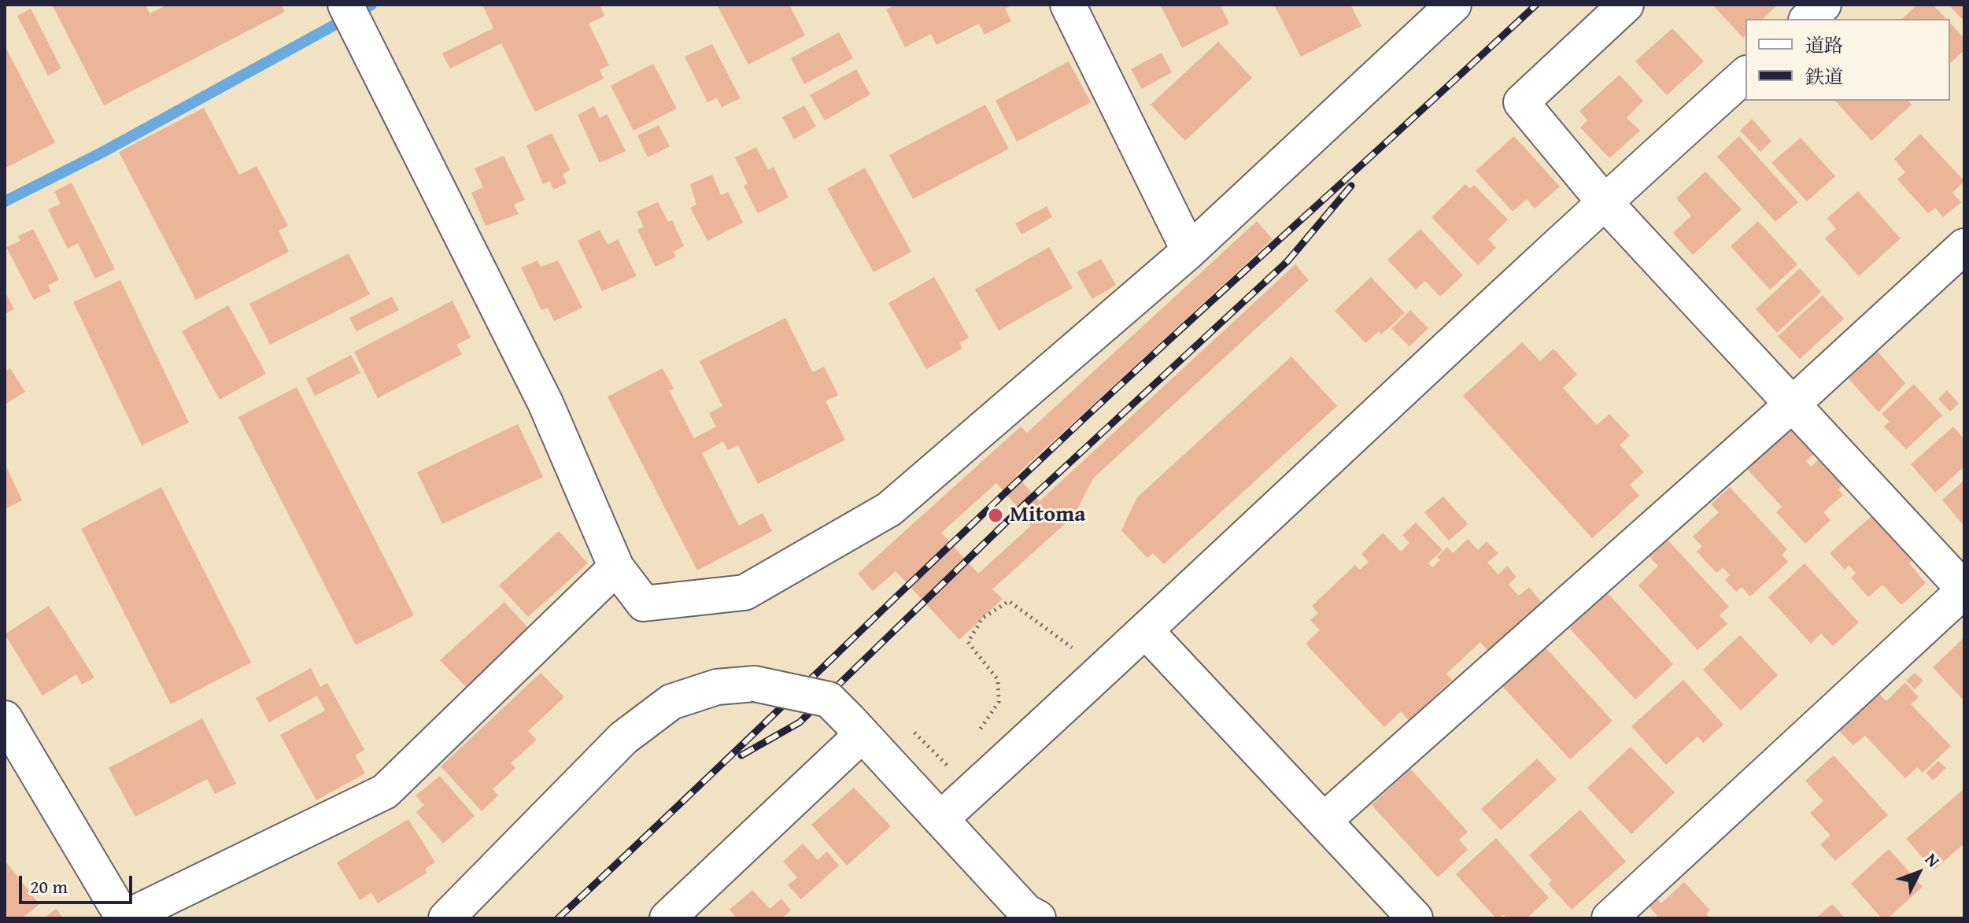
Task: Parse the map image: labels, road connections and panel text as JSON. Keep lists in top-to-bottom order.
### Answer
{
  "places": ["Mitoma"],
  "legend": ["道路", "鉄道"],
  "scale_bar": "20 m",
  "north": "top right"
}
